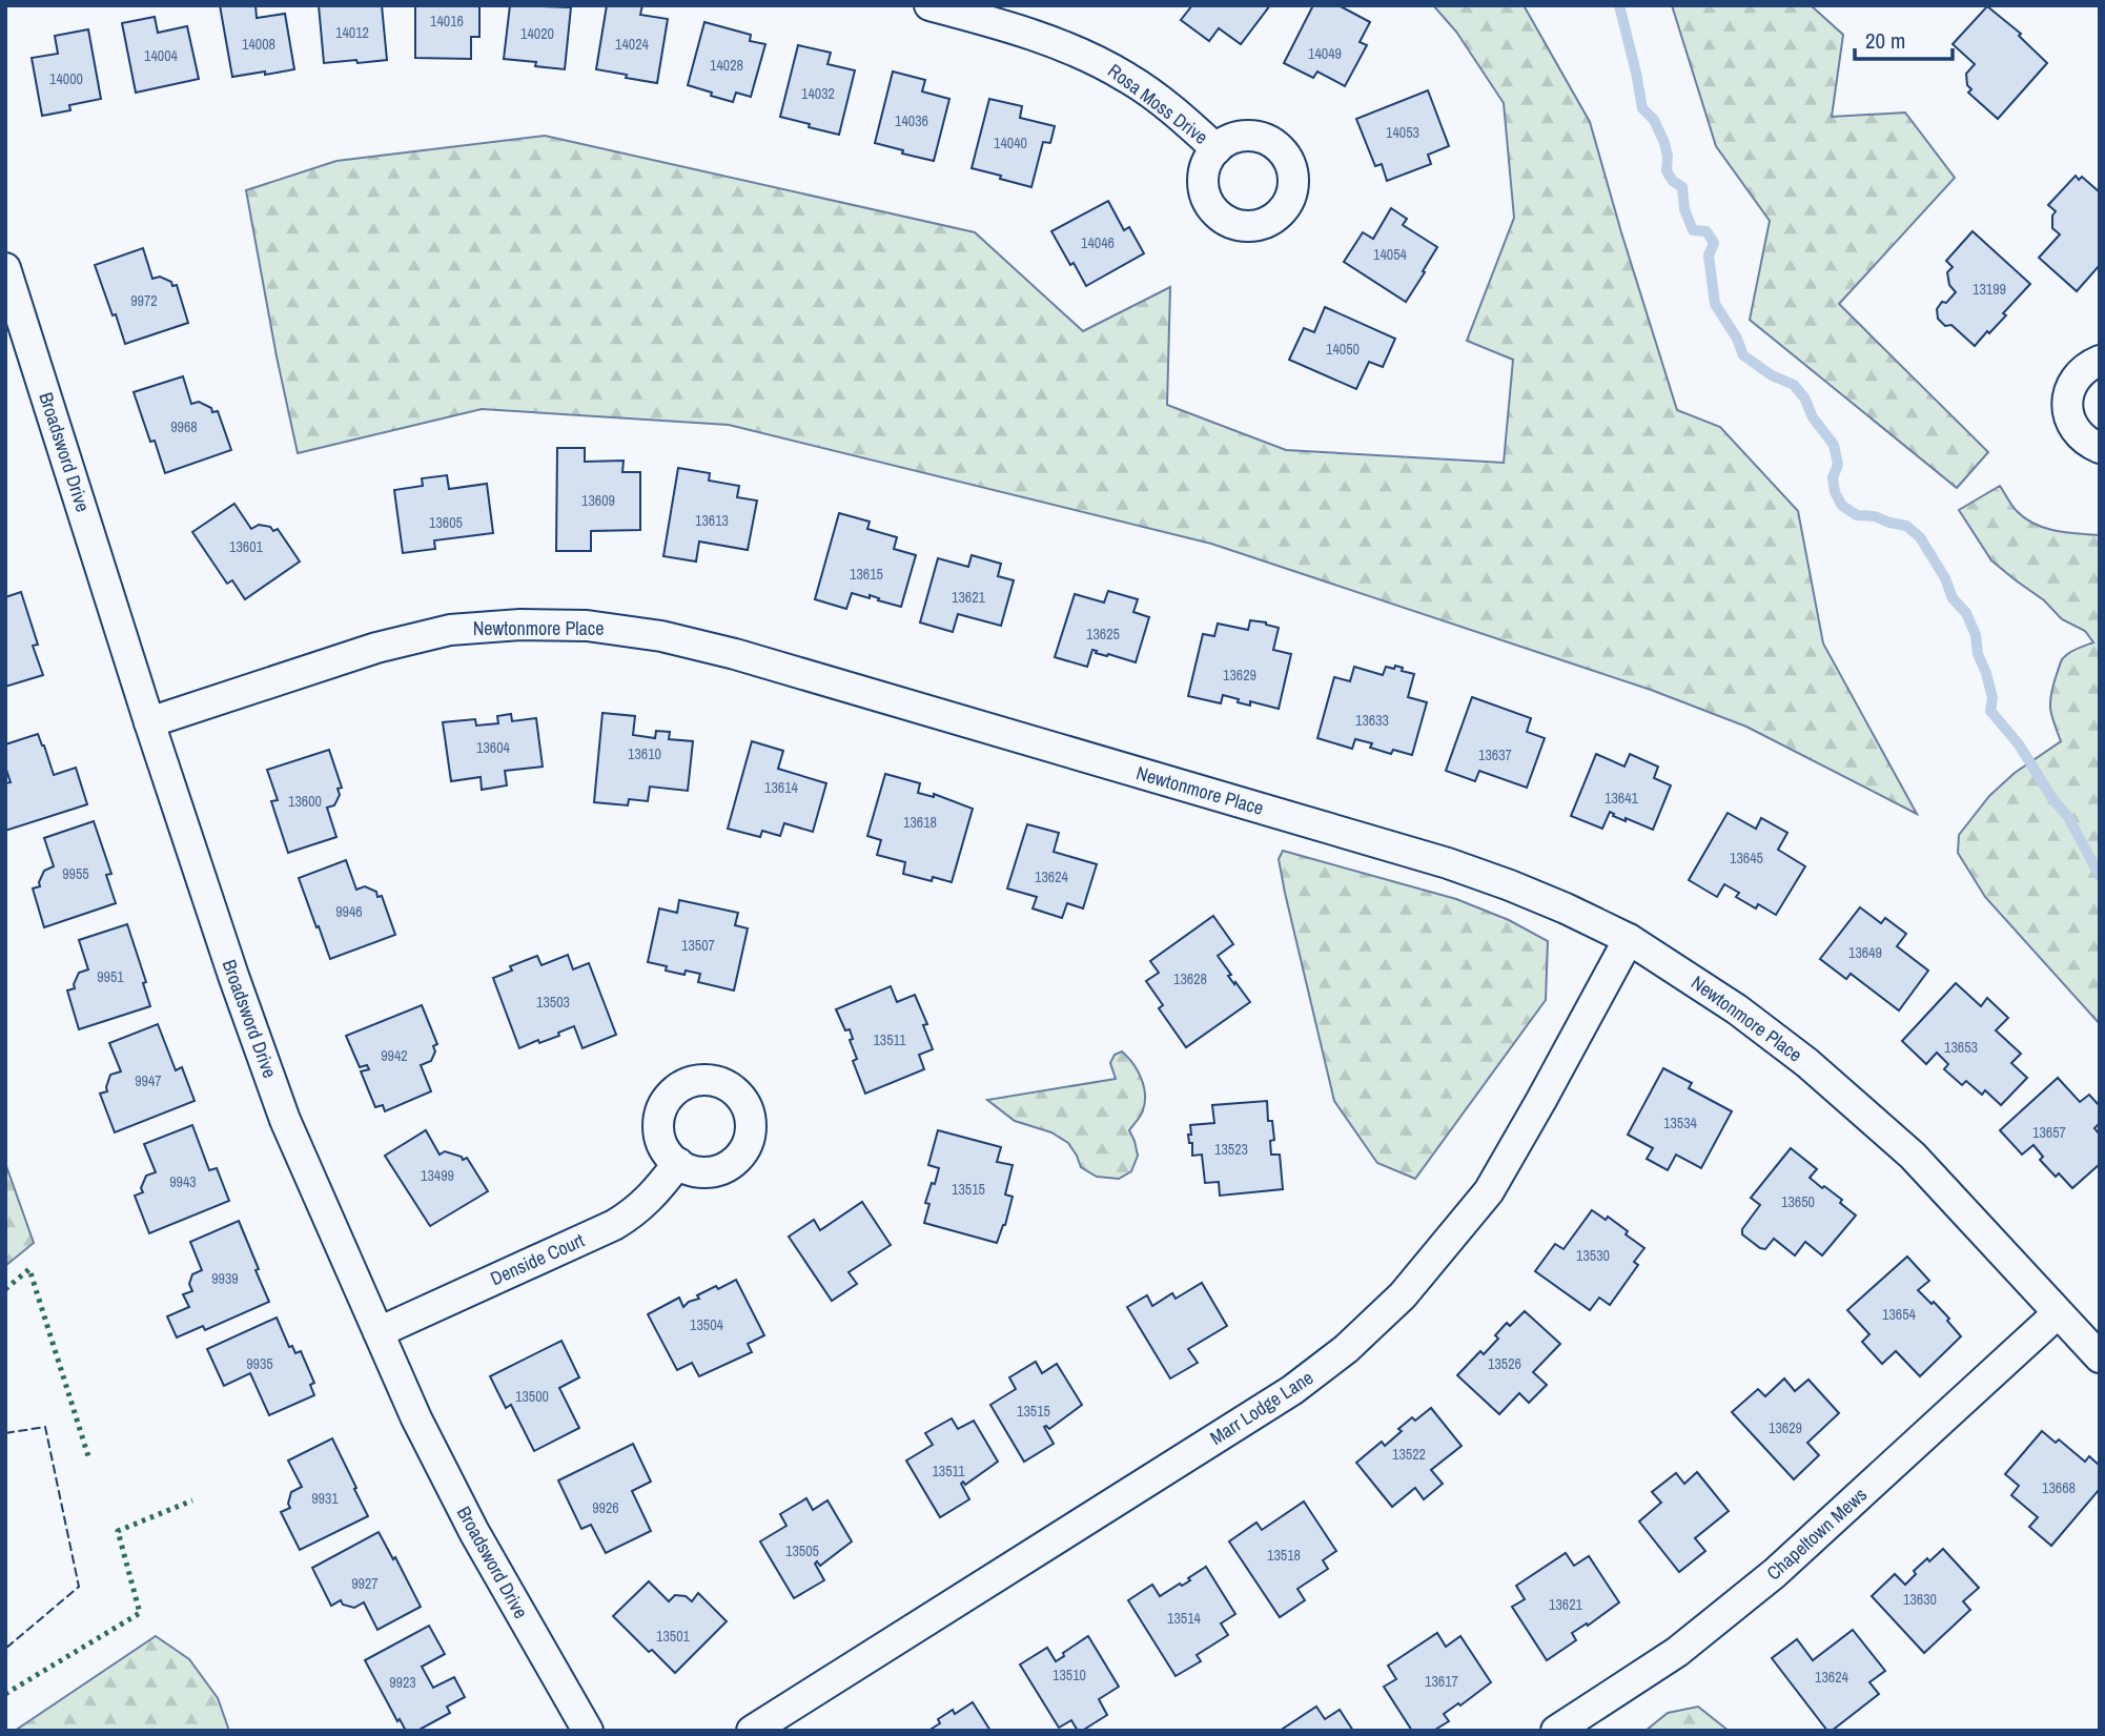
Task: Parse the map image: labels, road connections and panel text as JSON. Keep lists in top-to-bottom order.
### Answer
{
  "streets": {
    "street": [
      "Rosa Moss Drive",
      "Broadsword Drive",
      "Newtonmore Place",
      "Denside Court",
      "Marr Lodge Lane",
      "Chapeltown Mews"
    ]
  },
  "crossings": [
    ["Broadsword Drive", "Newtonmore Place"],
    ["Broadsword Drive", "Denside Court"],
    ["Newtonmore Place", "Marr Lodge Lane"],
    ["Newtonmore Place", "Chapeltown Mews"]
  ],
  "house_numbers": [
    "14016",
    "14012",
    "14020",
    "14008",
    "14024",
    "14049",
    "14004",
    "14028",
    "14000",
    "14032",
    "14036",
    "14053",
    "14040",
    "14046",
    "14054",
    "13199",
    "9972",
    "14050",
    "9968",
    "13609",
    "13613",
    "13605",
    "13601",
    "13615",
    "13621",
    "13625",
    "13629",
    "13633",
    "13604",
    "13610",
    "13637",
    "13614",
    "13641",
    "13600",
    "13618",
    "13645",
    "9955",
    "13624",
    "9946",
    "13507",
    "13649",
    "9951",
    "13628",
    "13503",
    "13511",
    "13653",
    "9942",
    "9947",
    "13534",
    "13657",
    "13523",
    "13499",
    "9943",
    "13515",
    "13650",
    "13530",
    "9939",
    "13654",
    "13504",
    "9935",
    "13526",
    "13500",
    "13515",
    "13629",
    "13522",
    "13511",
    "13668",
    "9931",
    "9926",
    "13505",
    "13518",
    "9927",
    "13630",
    "13621",
    "13514",
    "13501",
    "13510",
    "13624",
    "13617",
    "9923"
  ],
  "scale_bar": "20 m"
}
